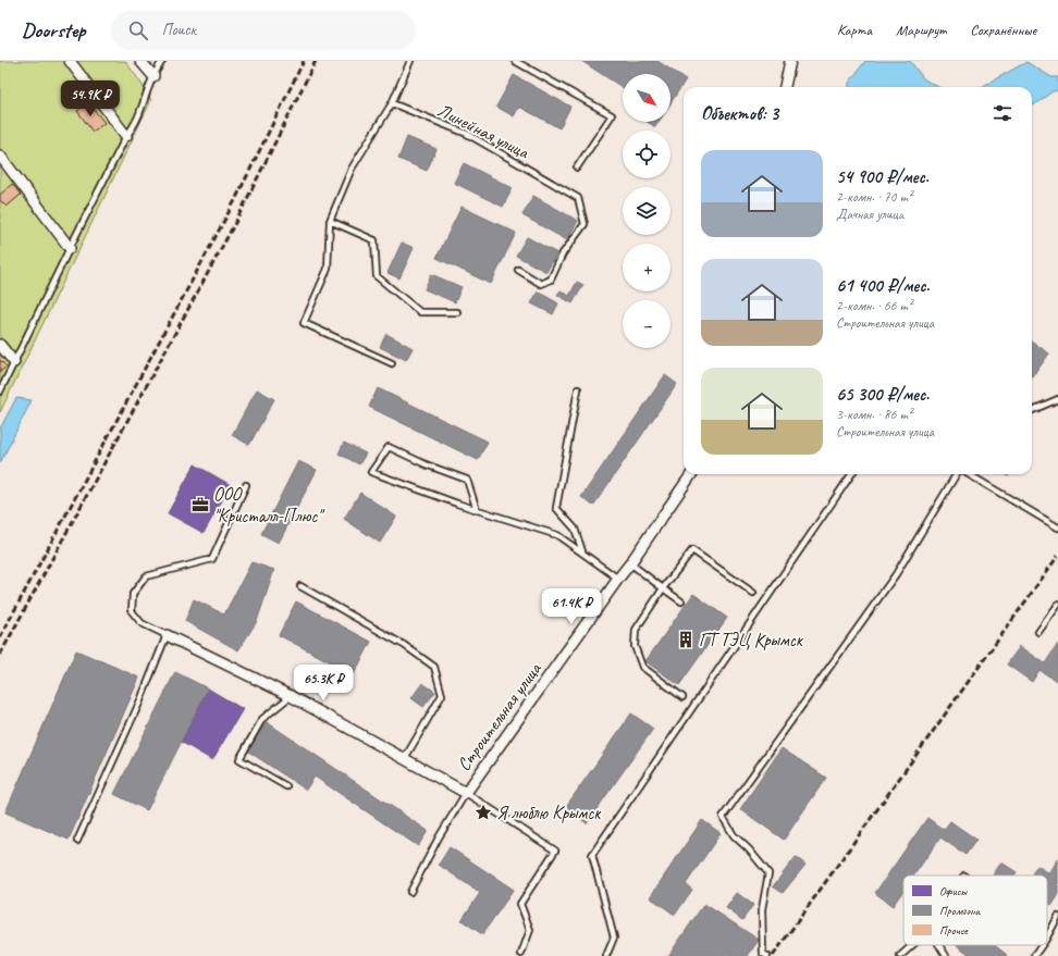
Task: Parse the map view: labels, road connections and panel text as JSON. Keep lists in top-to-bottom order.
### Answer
{
  "streets": {
    "street": ["Строительная улица"],
    "lane": ["Линейная улица"]
  },
  "places": {
    "office": ["ООО \"Кристалл-Плюс\""],
    "building": ["ГТ ТЭЦ Крымск"],
    "place": ["Я люблю Крымск"]
  },
  "legend": ["Офисы", "Промзона", "Прочее"],
  "north": "bottom right",
  "page": {
    "header": "Doorstep",
    "search": "Поиск",
    "nav": ["Карта", "Маршрут", "Сохранённые"],
    "map_buttons": ["+", "−"],
    "price": ["54.9K ₽", "61.4K ₽", "65.3K ₽"],
    "heading": "Объектов: 3",
    "list": [
      {
        "name": "54 900 ₽/мес.",
        "note": "2-комн. · 70 m² · Дачная улица"
      },
      {
        "name": "61 400 ₽/мес.",
        "note": "2-комн. · 66 m² · Строительная улица"
      },
      {
        "name": "65 300 ₽/мес.",
        "note": "3-комн. · 86 m² · Строительная улица"
      }
    ]
  }
}
